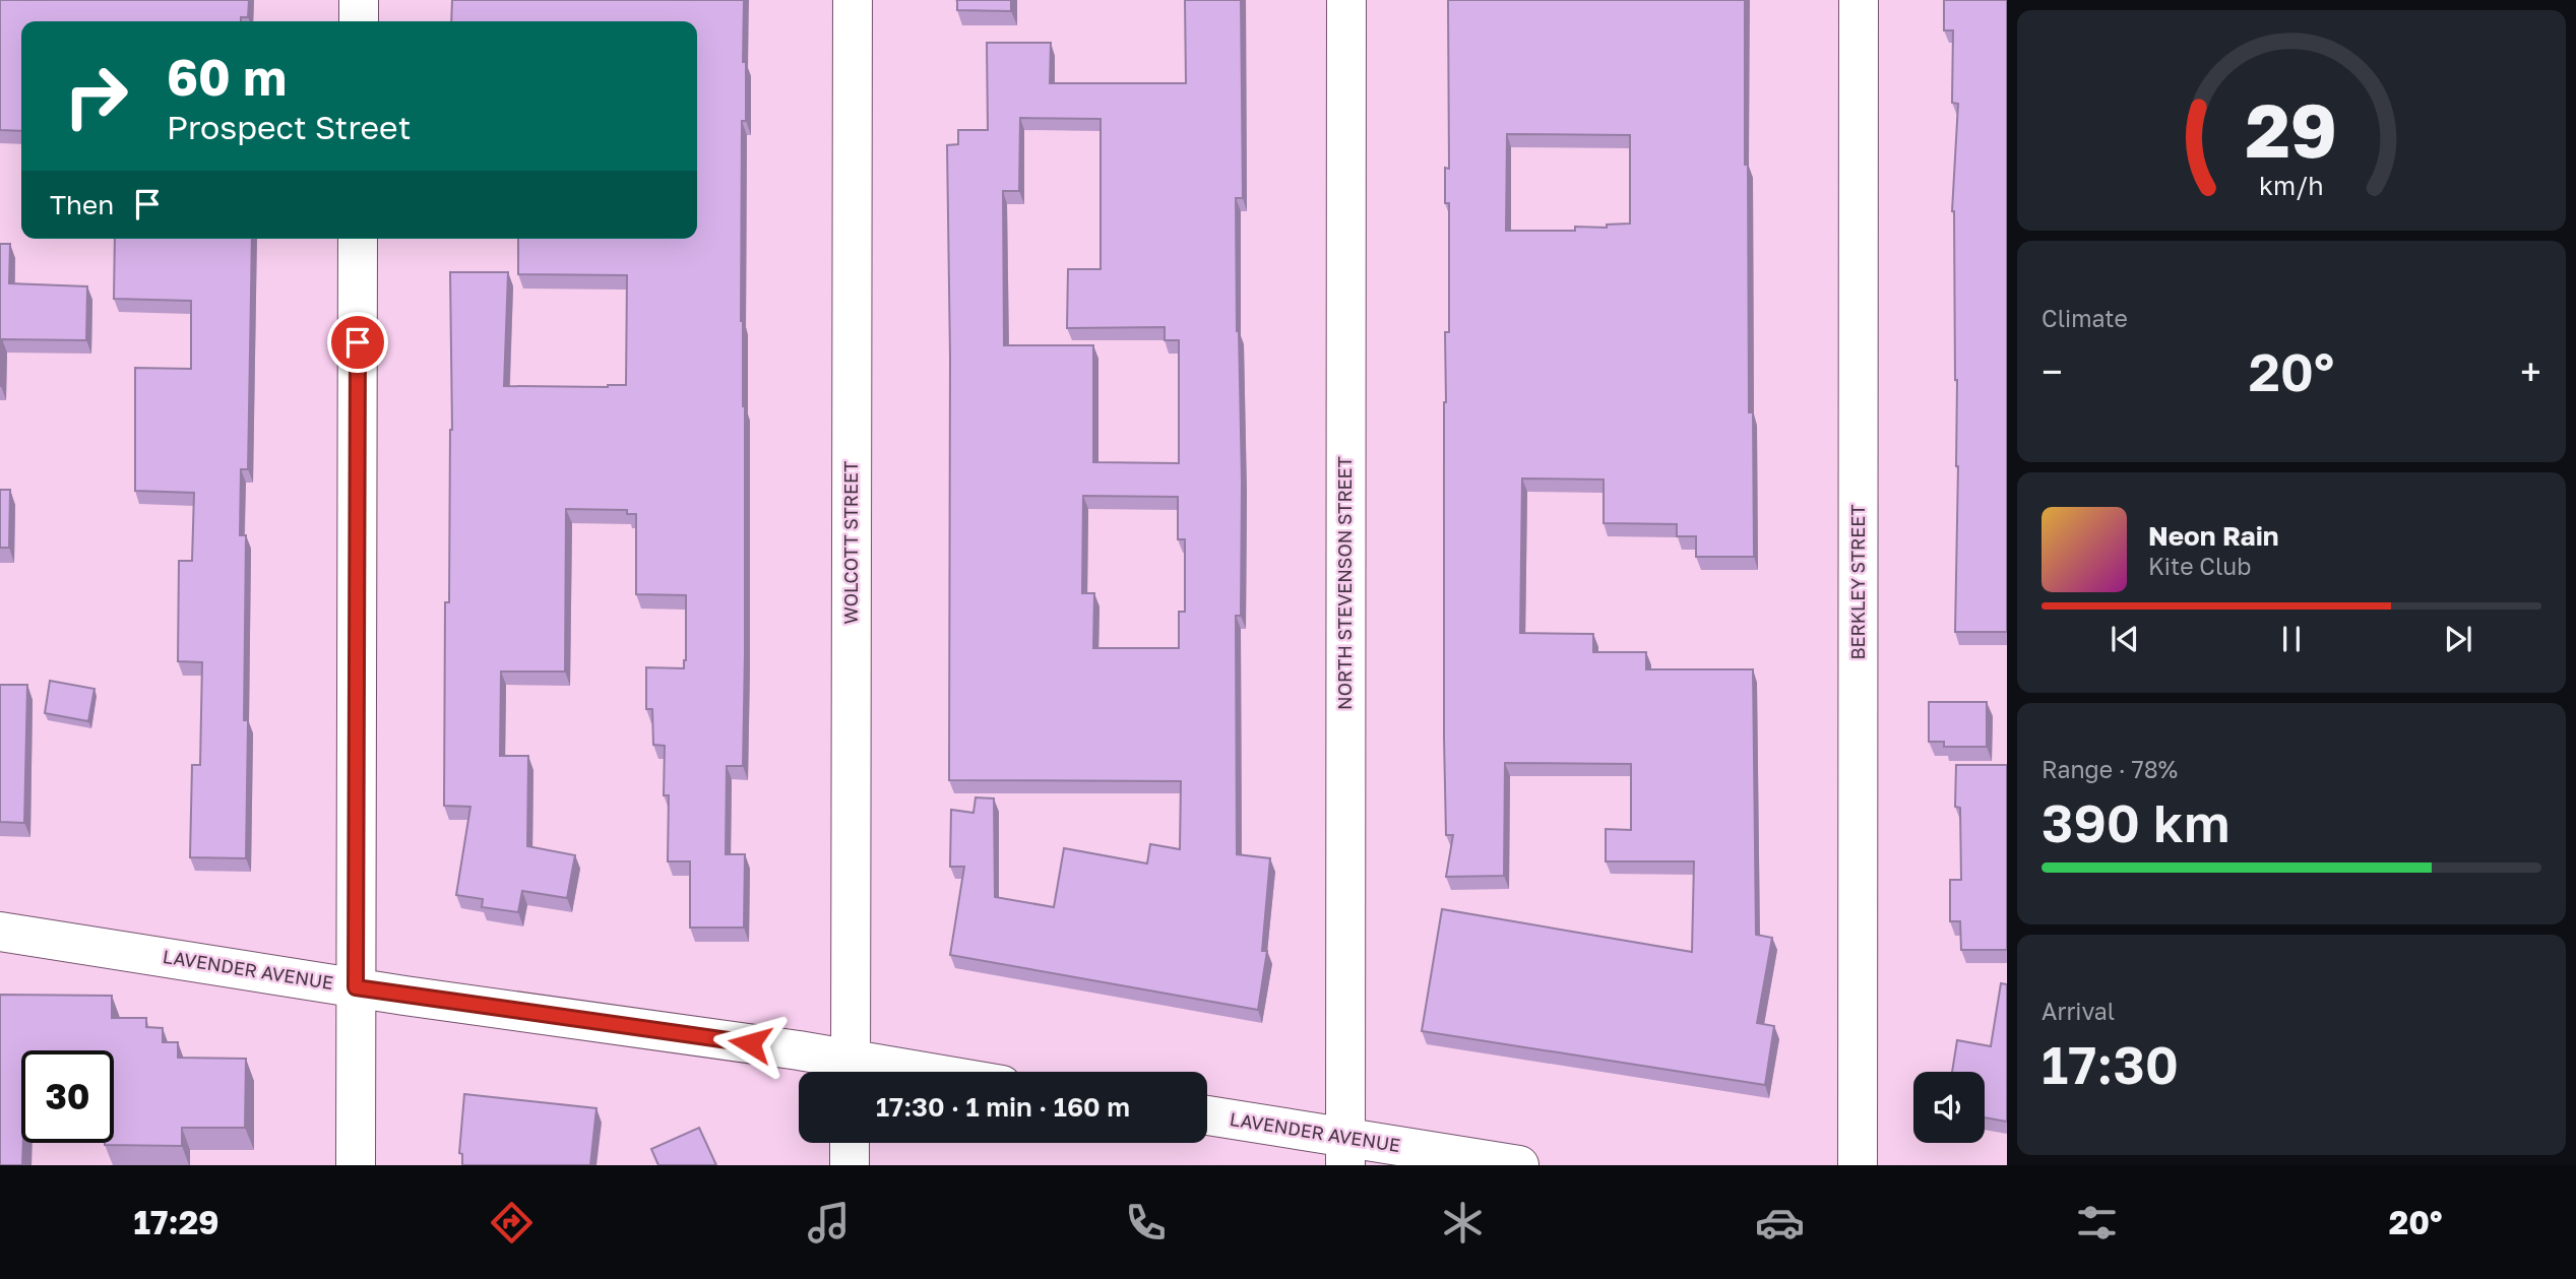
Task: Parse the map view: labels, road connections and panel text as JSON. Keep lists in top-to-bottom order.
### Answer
{
  "streets": {
    "street": [
      "WOLCOTT STREET",
      "BERKLEY STREET",
      "NORTH STEVENSON STREET",
      "LAVENDER AVENUE"
    ]
  },
  "crossings": [
    ["WOLCOTT STREET", "LAVENDER AVENUE"],
    ["NORTH STEVENSON STREET", "LAVENDER AVENUE"]
  ],
  "page": {
    "turn": ["60 m", "Prospect Street"],
    "then": "Then",
    "tile": [
      "Climate",
      ["Range · 78%", "390 km"],
      ["Arrival", "17:30"]
    ],
    "heat": ["−", "20°", "+"],
    "song": ["Neon Rain", "Kite Club"],
    "limit": "30",
    "trip": "17:30 · 1 min · 160 m",
    "tabs": ["17:29", "20°"],
    "gauge": ["29", "km/h"]
  }
}
